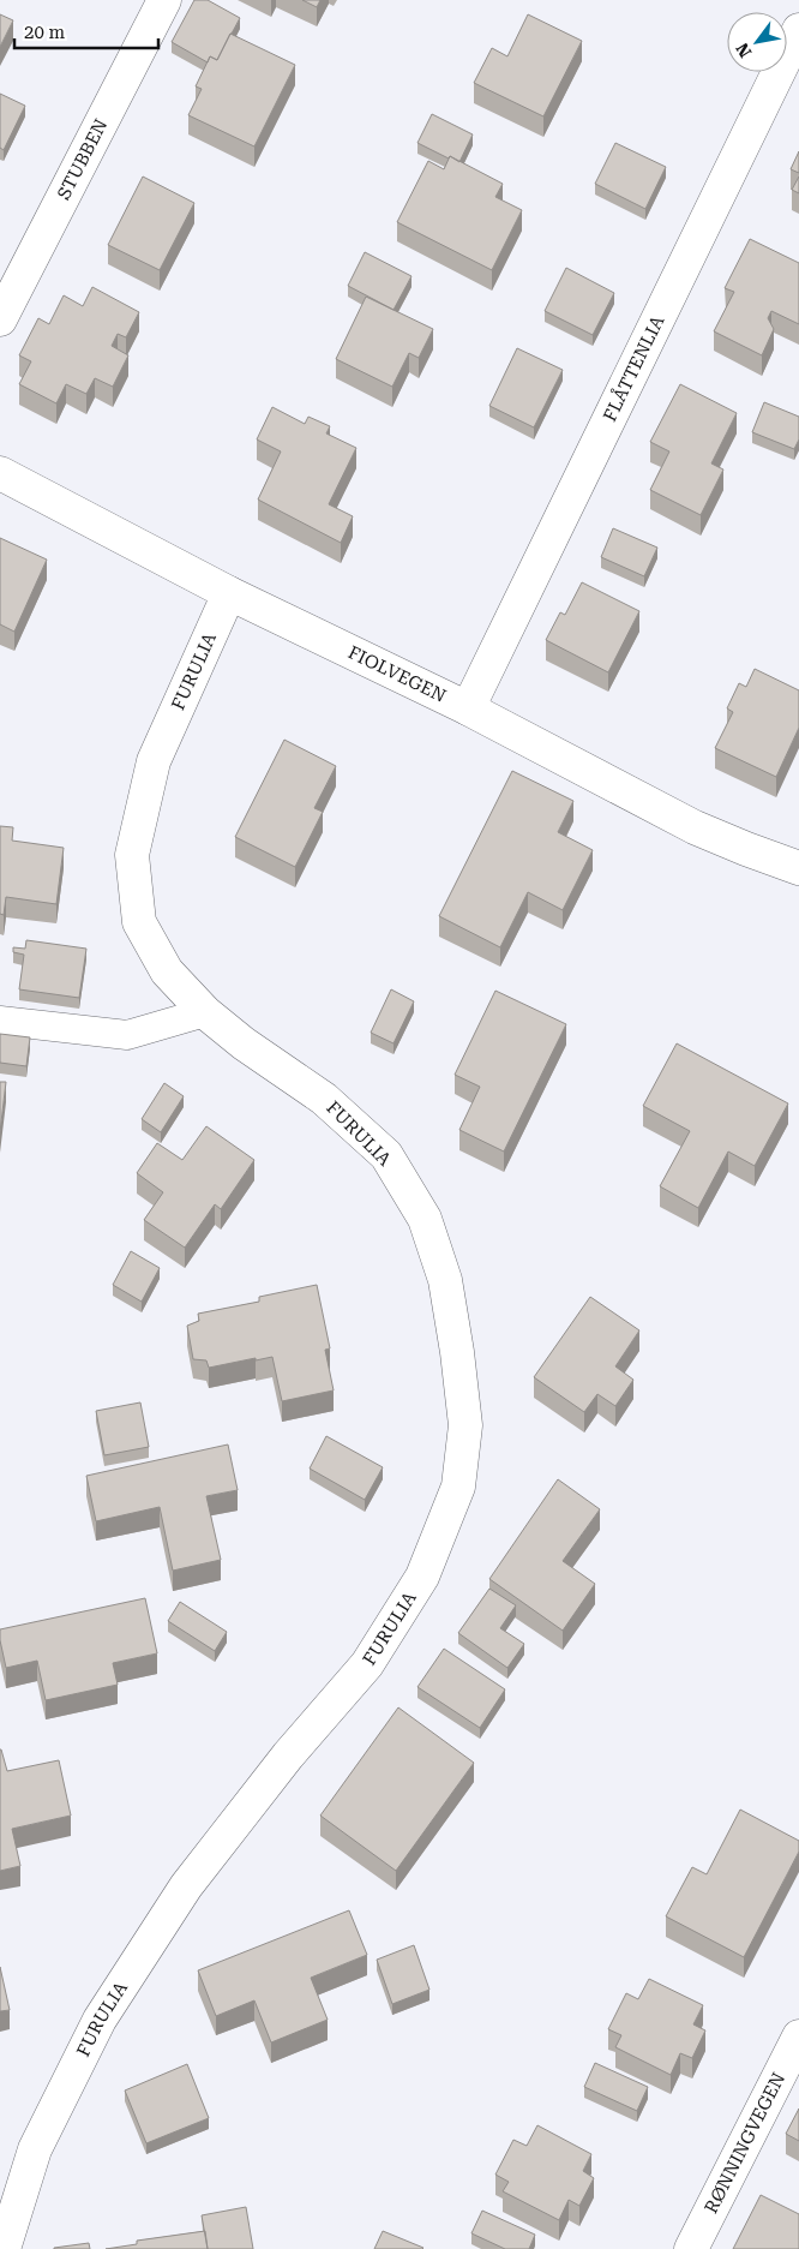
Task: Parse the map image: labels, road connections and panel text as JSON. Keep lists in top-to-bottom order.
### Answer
{
  "streets": {
    "street": [
      "STUBBEN",
      "FLÅTTENLIA",
      "FURULIA",
      "FIOLVEGEN",
      "RØNNINGVEGEN"
    ]
  },
  "crossings": [
    ["FLÅTTENLIA", "FIOLVEGEN"],
    ["FURULIA", "FIOLVEGEN"]
  ],
  "scale_bar": "20 m",
  "north": "bottom left"
}
